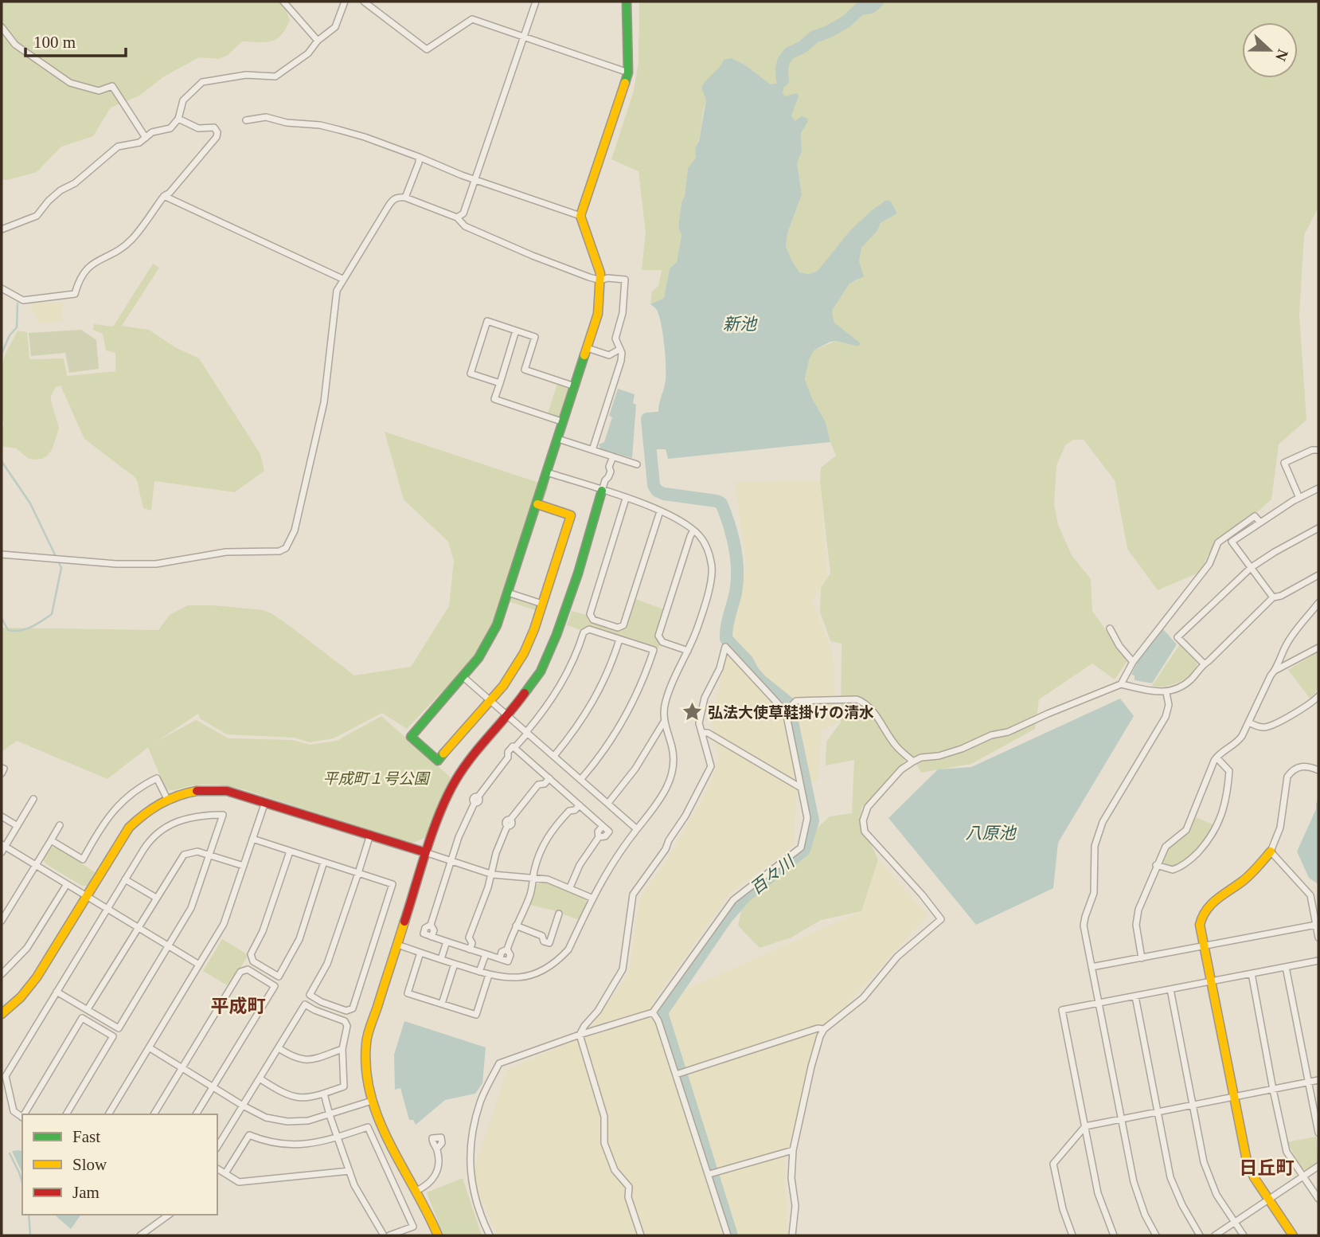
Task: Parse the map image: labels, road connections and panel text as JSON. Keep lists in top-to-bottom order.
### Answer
{
  "districts": ["平成町", "日丘町"],
  "water": ["新池", "八原池", "百々川"],
  "parks": ["平成町１号公園"],
  "places": {
    "place": ["弘法大使草鞋掛けの清水"]
  },
  "legend": ["Fast", "Slow", "Jam"],
  "scale_bar": "100 m",
  "north": "right"
}
